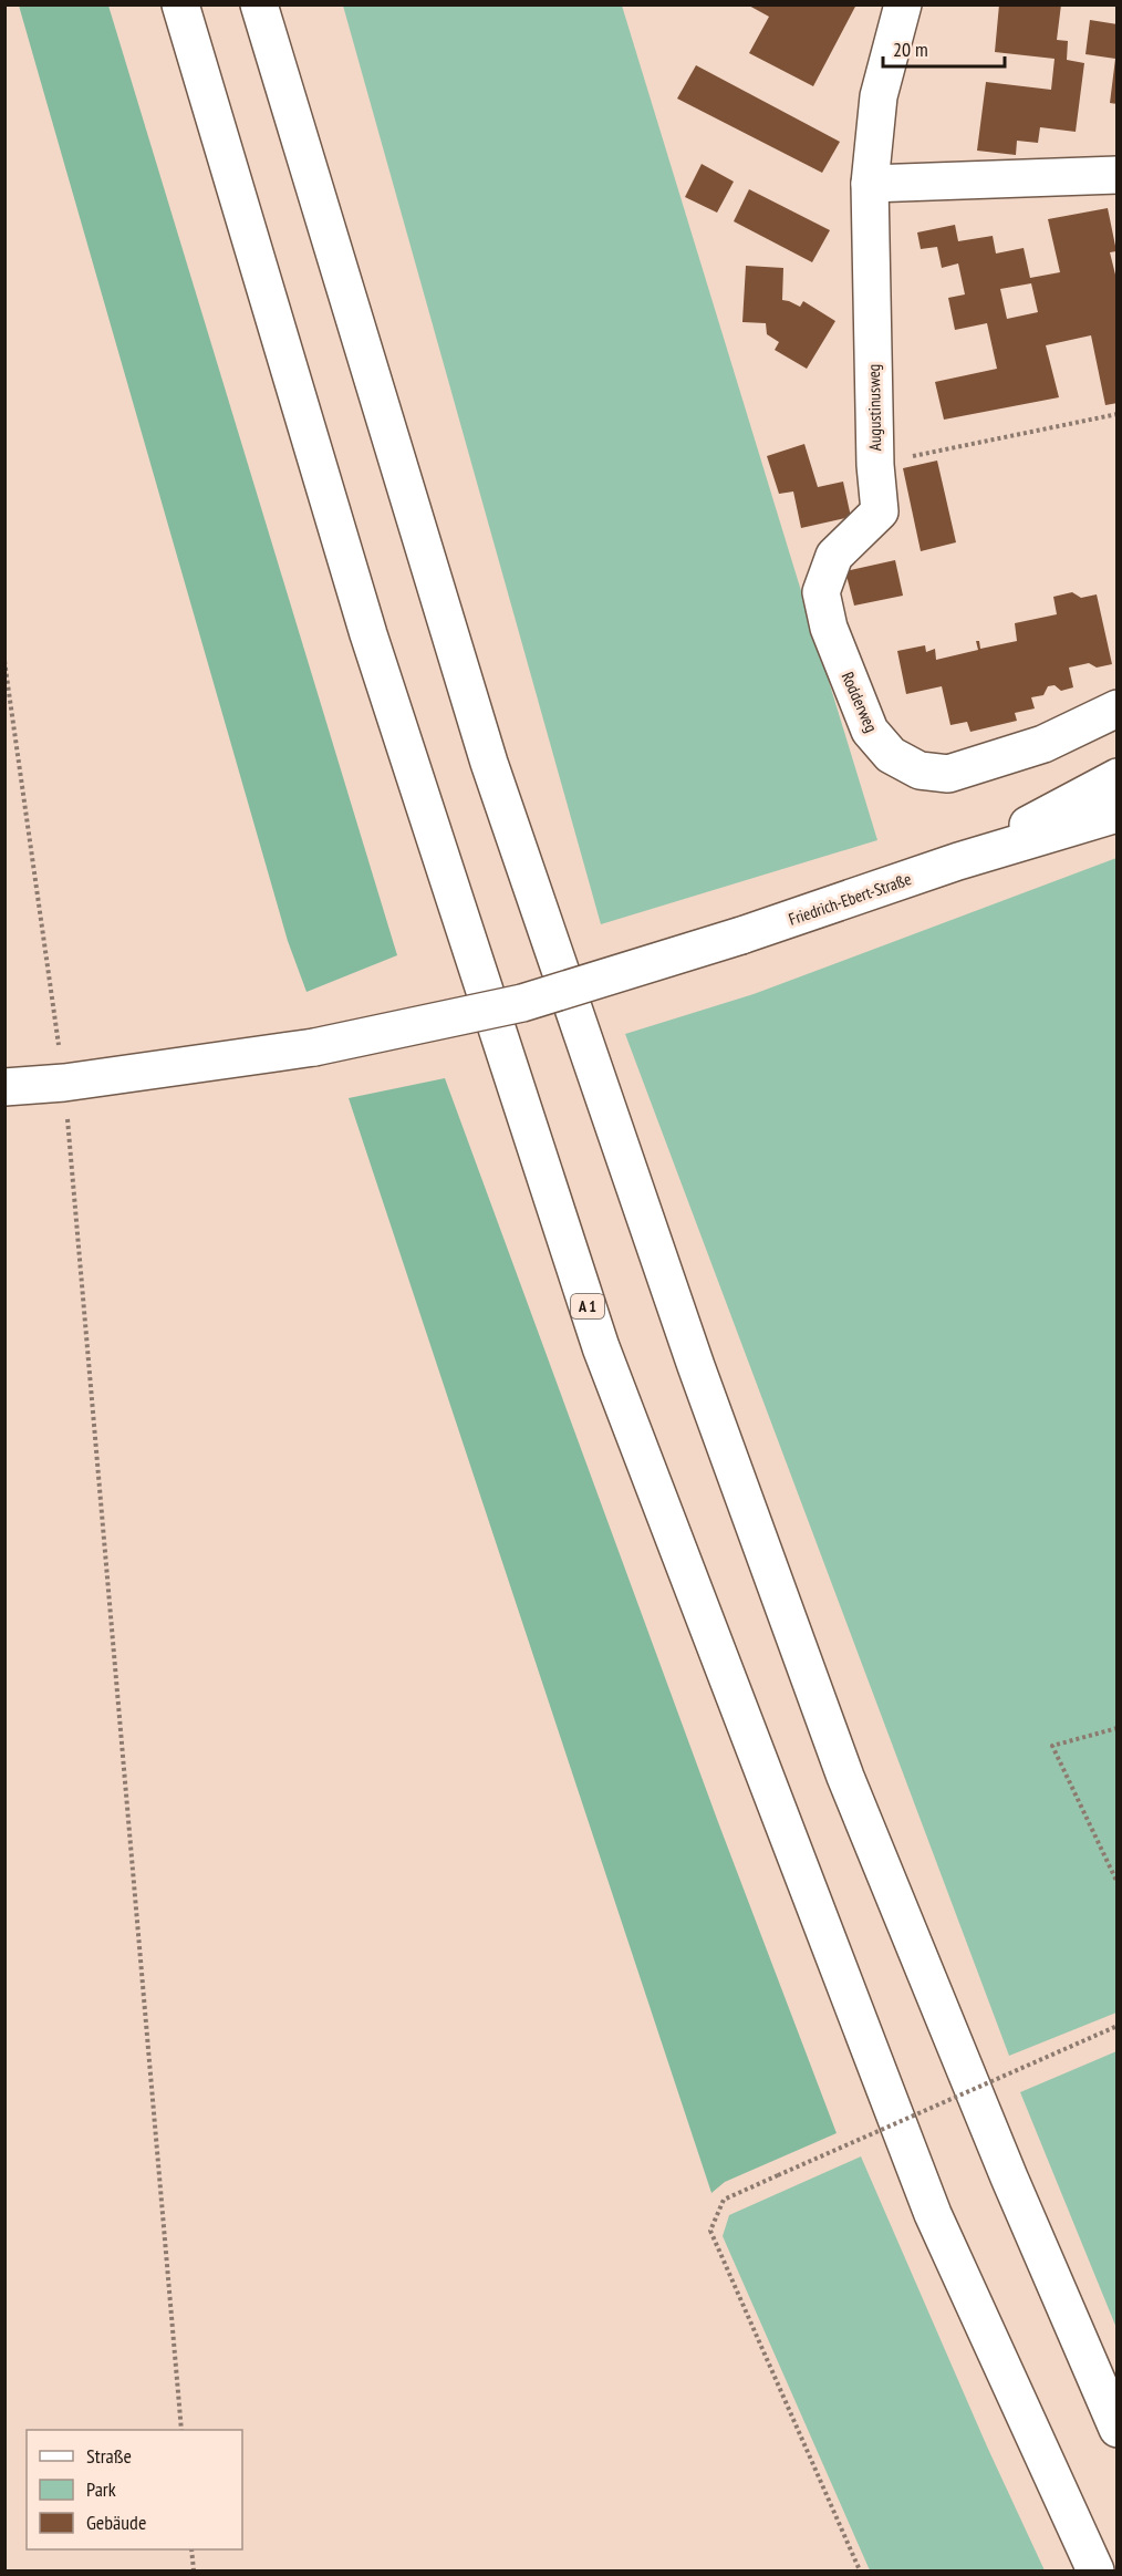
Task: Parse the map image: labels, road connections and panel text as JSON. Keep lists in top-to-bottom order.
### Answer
{
  "streets": {
    "main road": [
      "Augustinusweg",
      "Rodderweg",
      "Friedrich-Ebert-Straße",
      "A 1"
    ]
  },
  "crossings": [
    ["Augustinusweg", "Rodderweg"]
  ],
  "legend": ["Straße", "Park", "Gebäude"],
  "scale_bar": "20 m"
}
